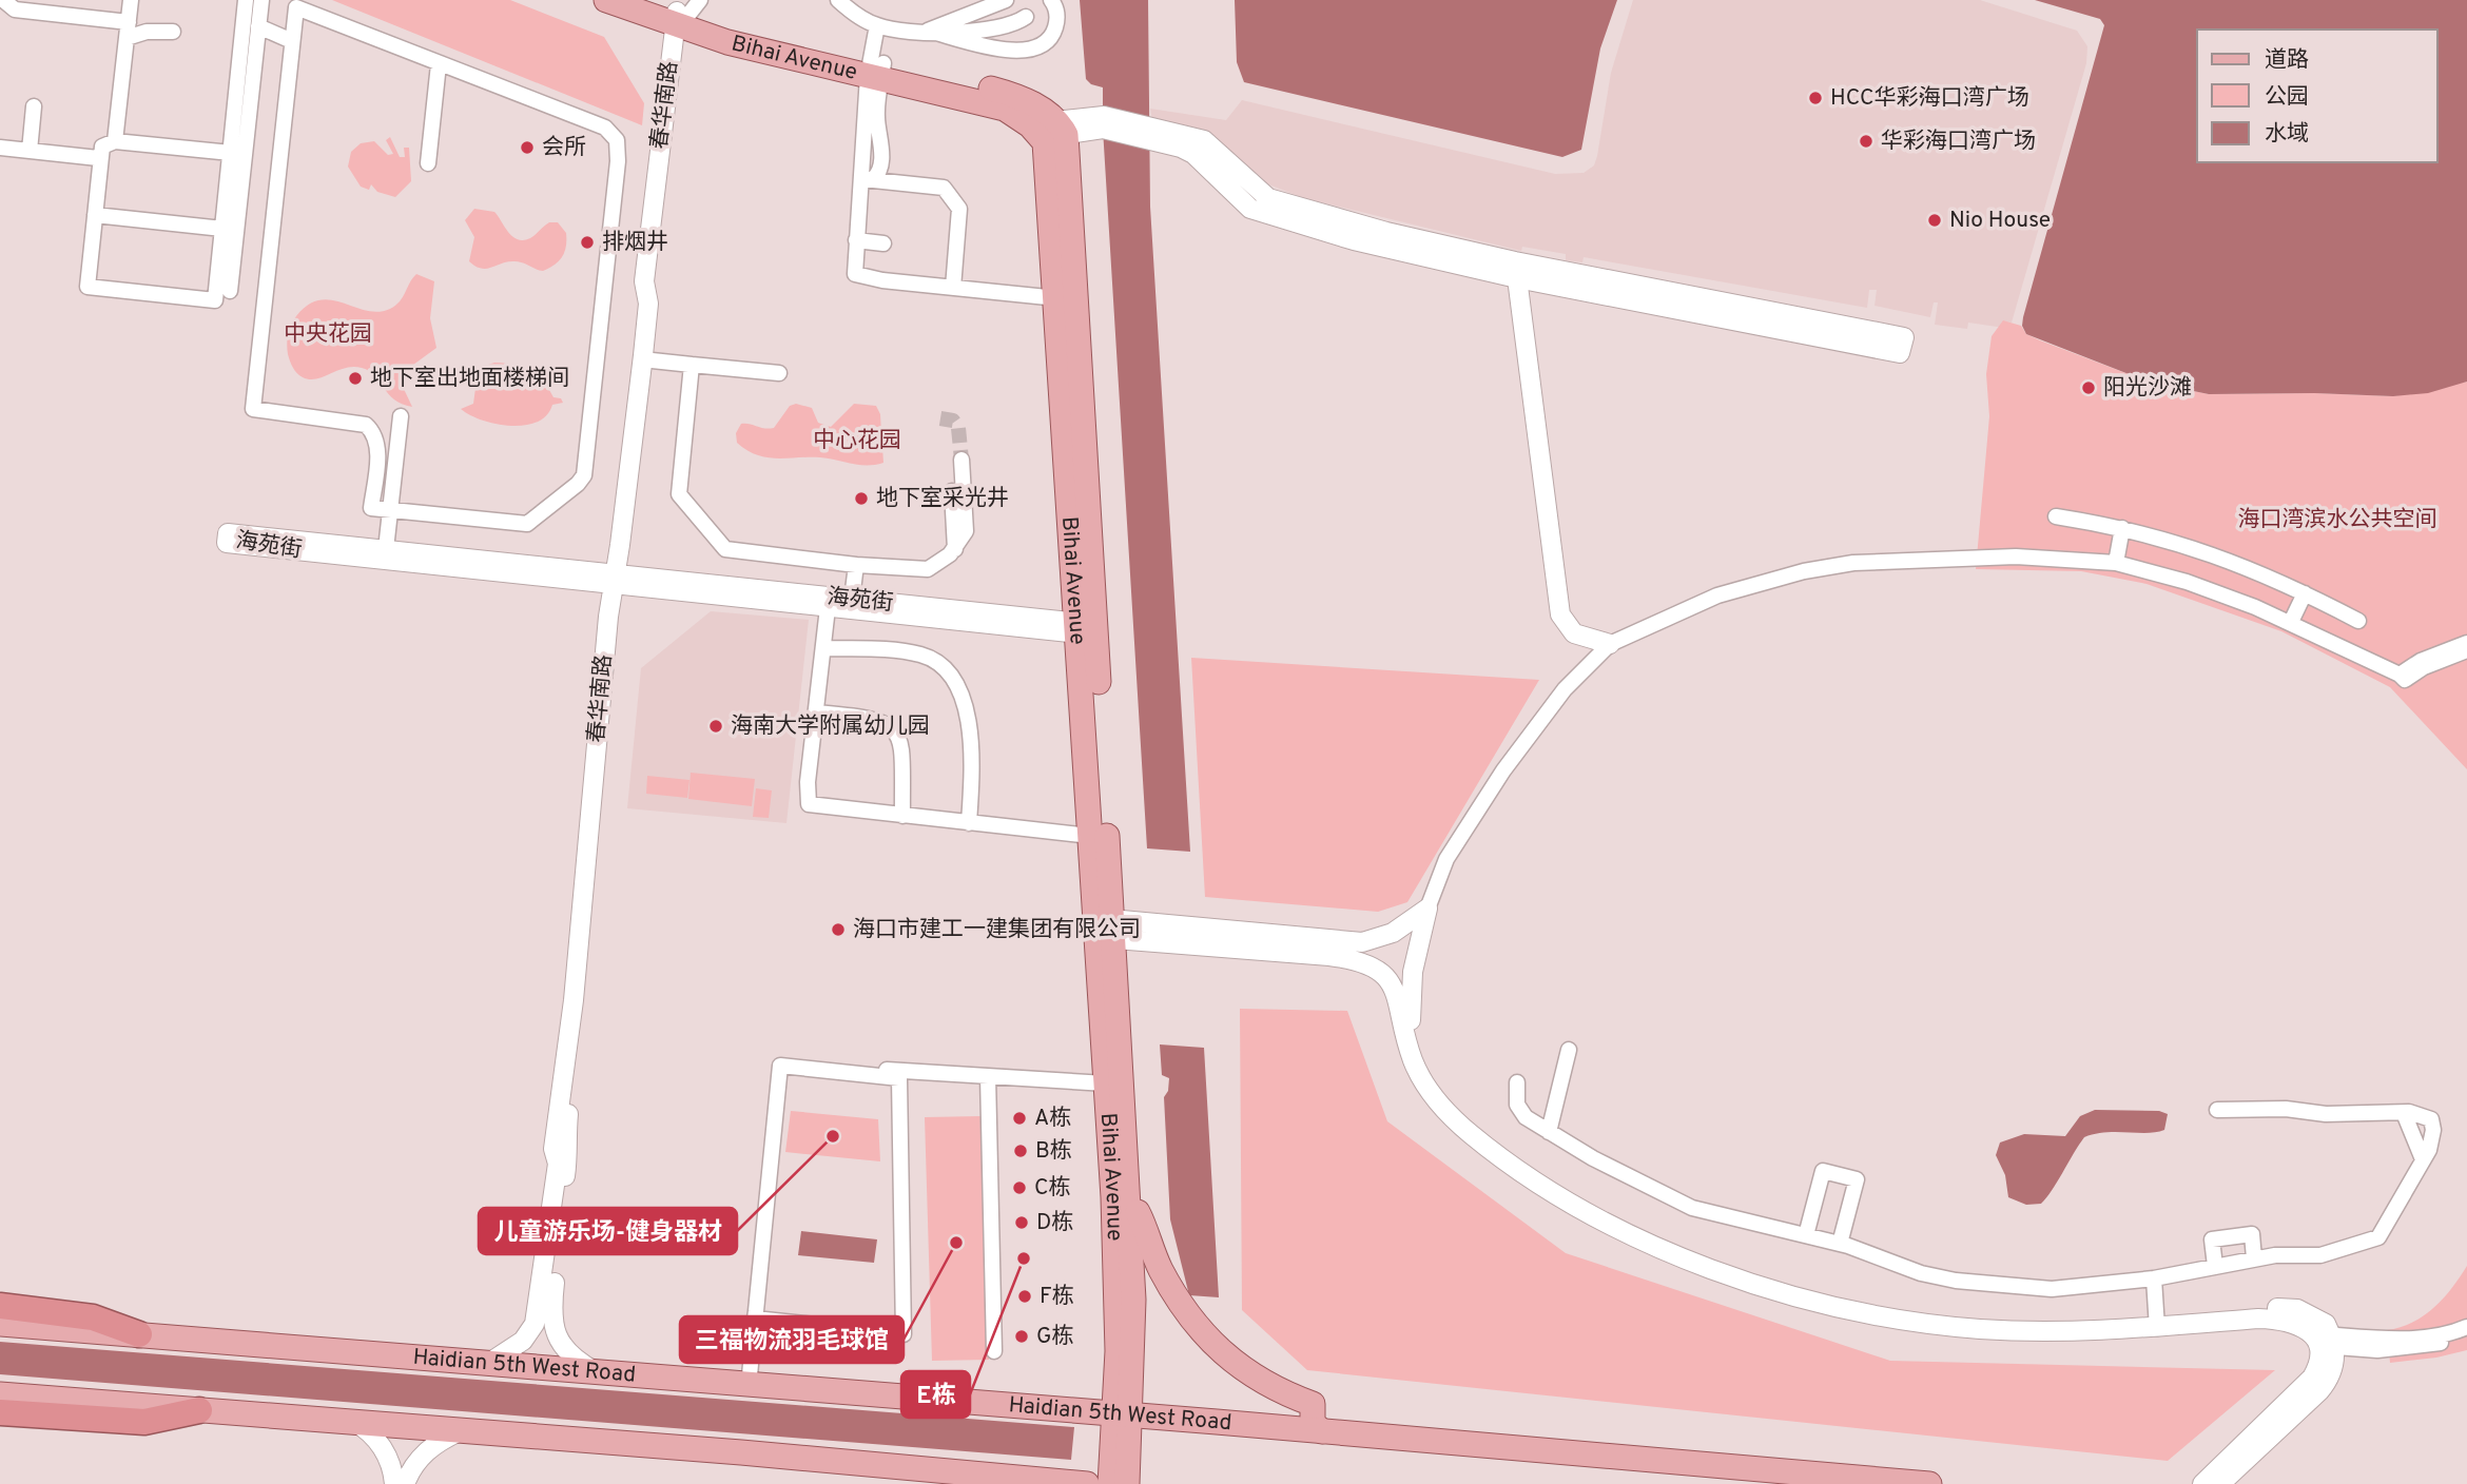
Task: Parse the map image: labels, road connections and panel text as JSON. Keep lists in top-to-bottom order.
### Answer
{
  "streets": {
    "main road": ["Bihai Avenue", "Haidian 5th West Road"],
    "street": ["春华南路", "海苑街"]
  },
  "crossings": [
    ["Bihai Avenue", "春华南路"],
    ["Bihai Avenue", "海苑街"],
    ["Bihai Avenue", "Haidian 5th West Road"],
    ["春华南路", "海苑街"],
    ["春华南路", "Haidian 5th West Road"]
  ],
  "parks": ["中央花园", "中心花园", "海口湾滨水公共空间"],
  "places": [
    "HCC华彩·海口湾广场",
    "华彩·海口湾广场",
    "会所",
    "Nio House",
    "排烟井",
    "地下室出地面楼梯间",
    "阳光沙滩",
    "地下室采光井",
    "海南大学附属幼儿园",
    "海口市建工一建集团有限公司",
    "A栋",
    "儿童游乐场-健身器材",
    "B栋",
    "C栋",
    "D栋",
    "三福物流羽毛球馆",
    "E栋",
    "F栋",
    "G栋"
  ],
  "legend": ["道路", "公园", "水域"]
}
